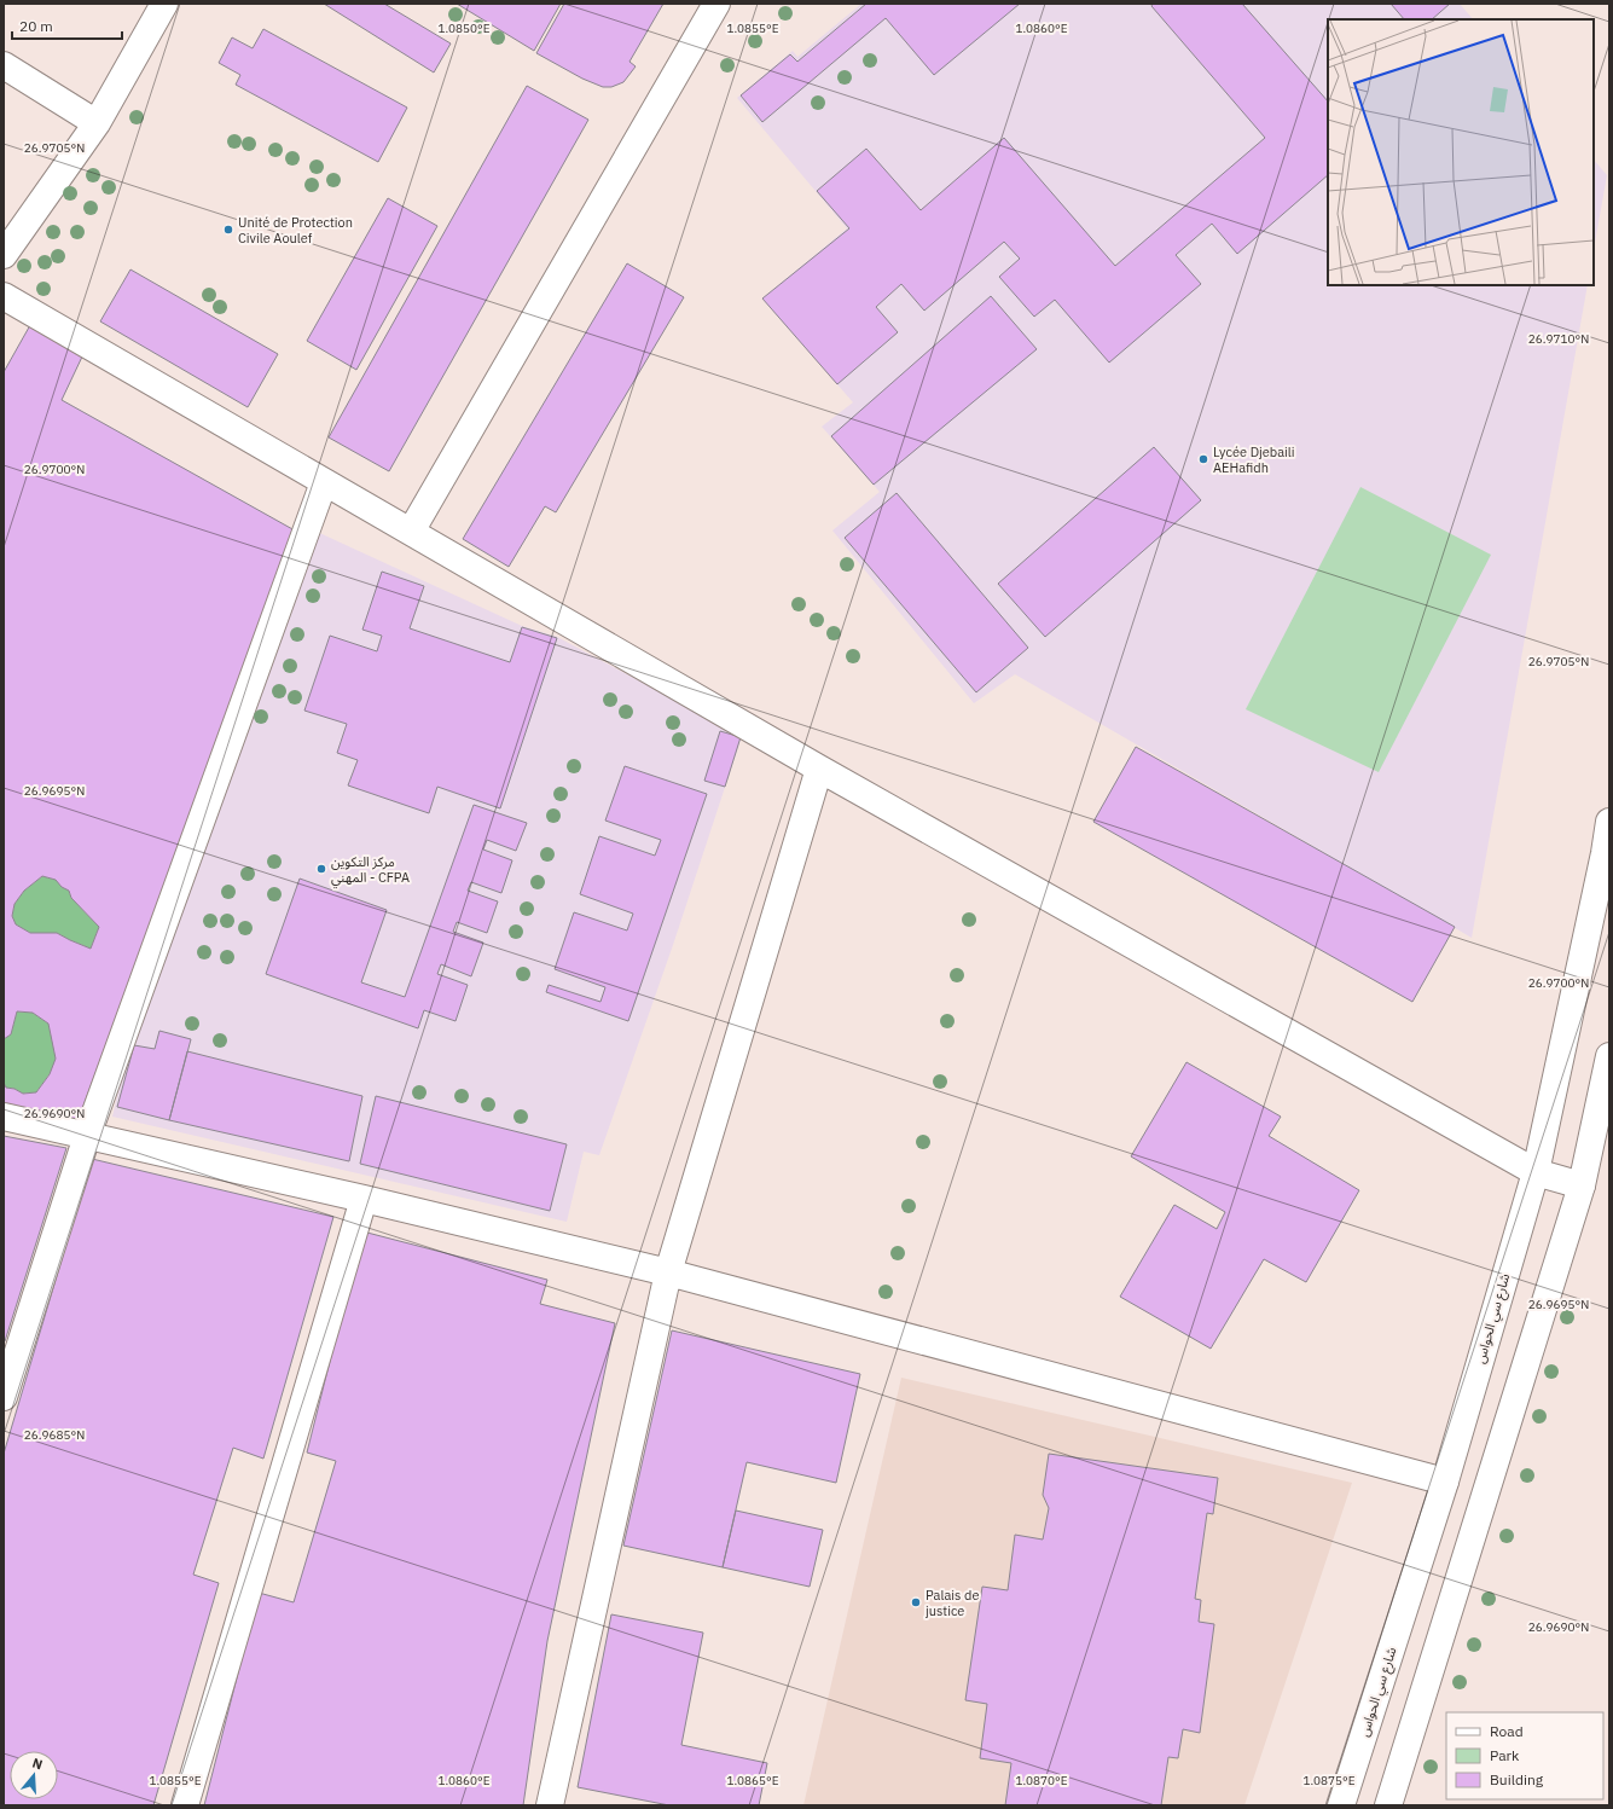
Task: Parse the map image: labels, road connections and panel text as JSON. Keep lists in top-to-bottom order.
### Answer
{
  "streets": {
    "street": ["شارع سي الحواس"]
  },
  "places": [
    "Unité de Protection Civile Aoulef",
    "Lycée Djebaili AEHafidh",
    "مركز التكوين المهني - CFPA",
    "Palais de justice"
  ],
  "legend": ["Road", "Park", "Building"],
  "scale_bar": "20 m",
  "north": "top",
  "coordinates": [
    "1.0850°E",
    "1.0855°E",
    "1.0860°E",
    "26.9705°N",
    "26.9710°N",
    "26.9700°N",
    "26.9695°N",
    "26.9690°N",
    "26.9685°N",
    "1.0865°E",
    "1.0870°E",
    "1.0875°E"
  ]
}
